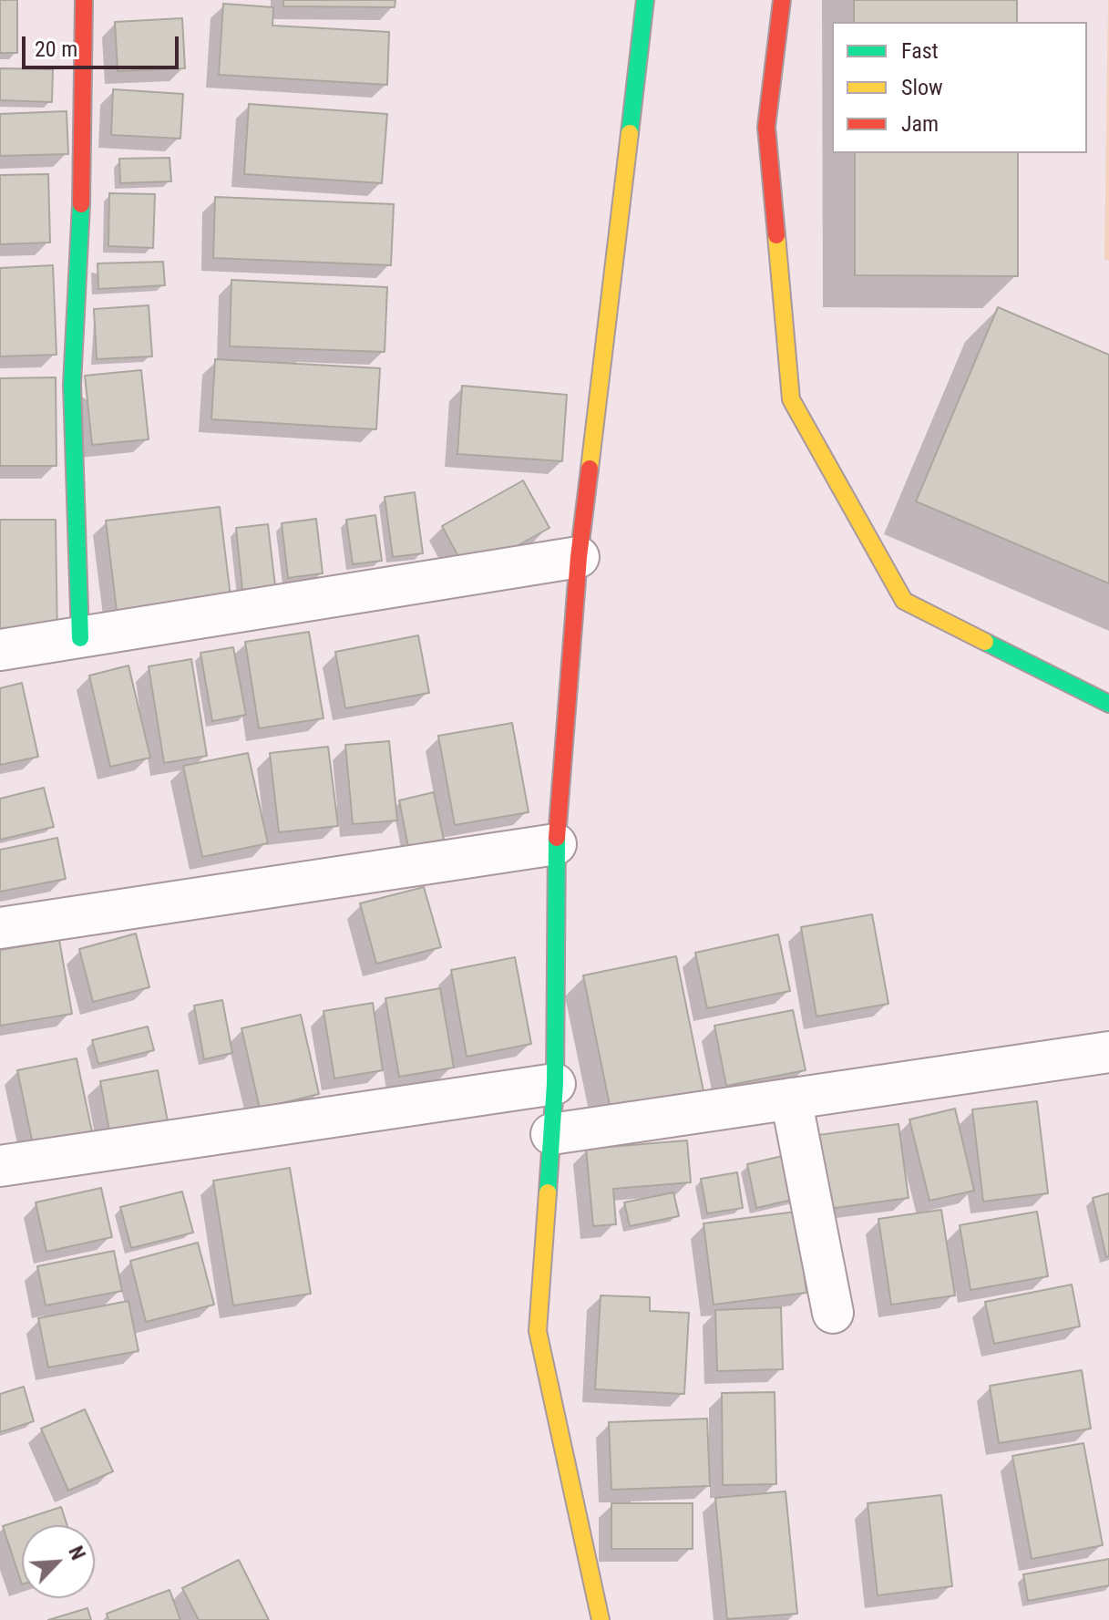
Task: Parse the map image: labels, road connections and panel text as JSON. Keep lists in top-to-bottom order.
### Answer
{
  "legend": ["Fast", "Slow", "Jam"],
  "scale_bar": "20 m",
  "north": "top right"
}
